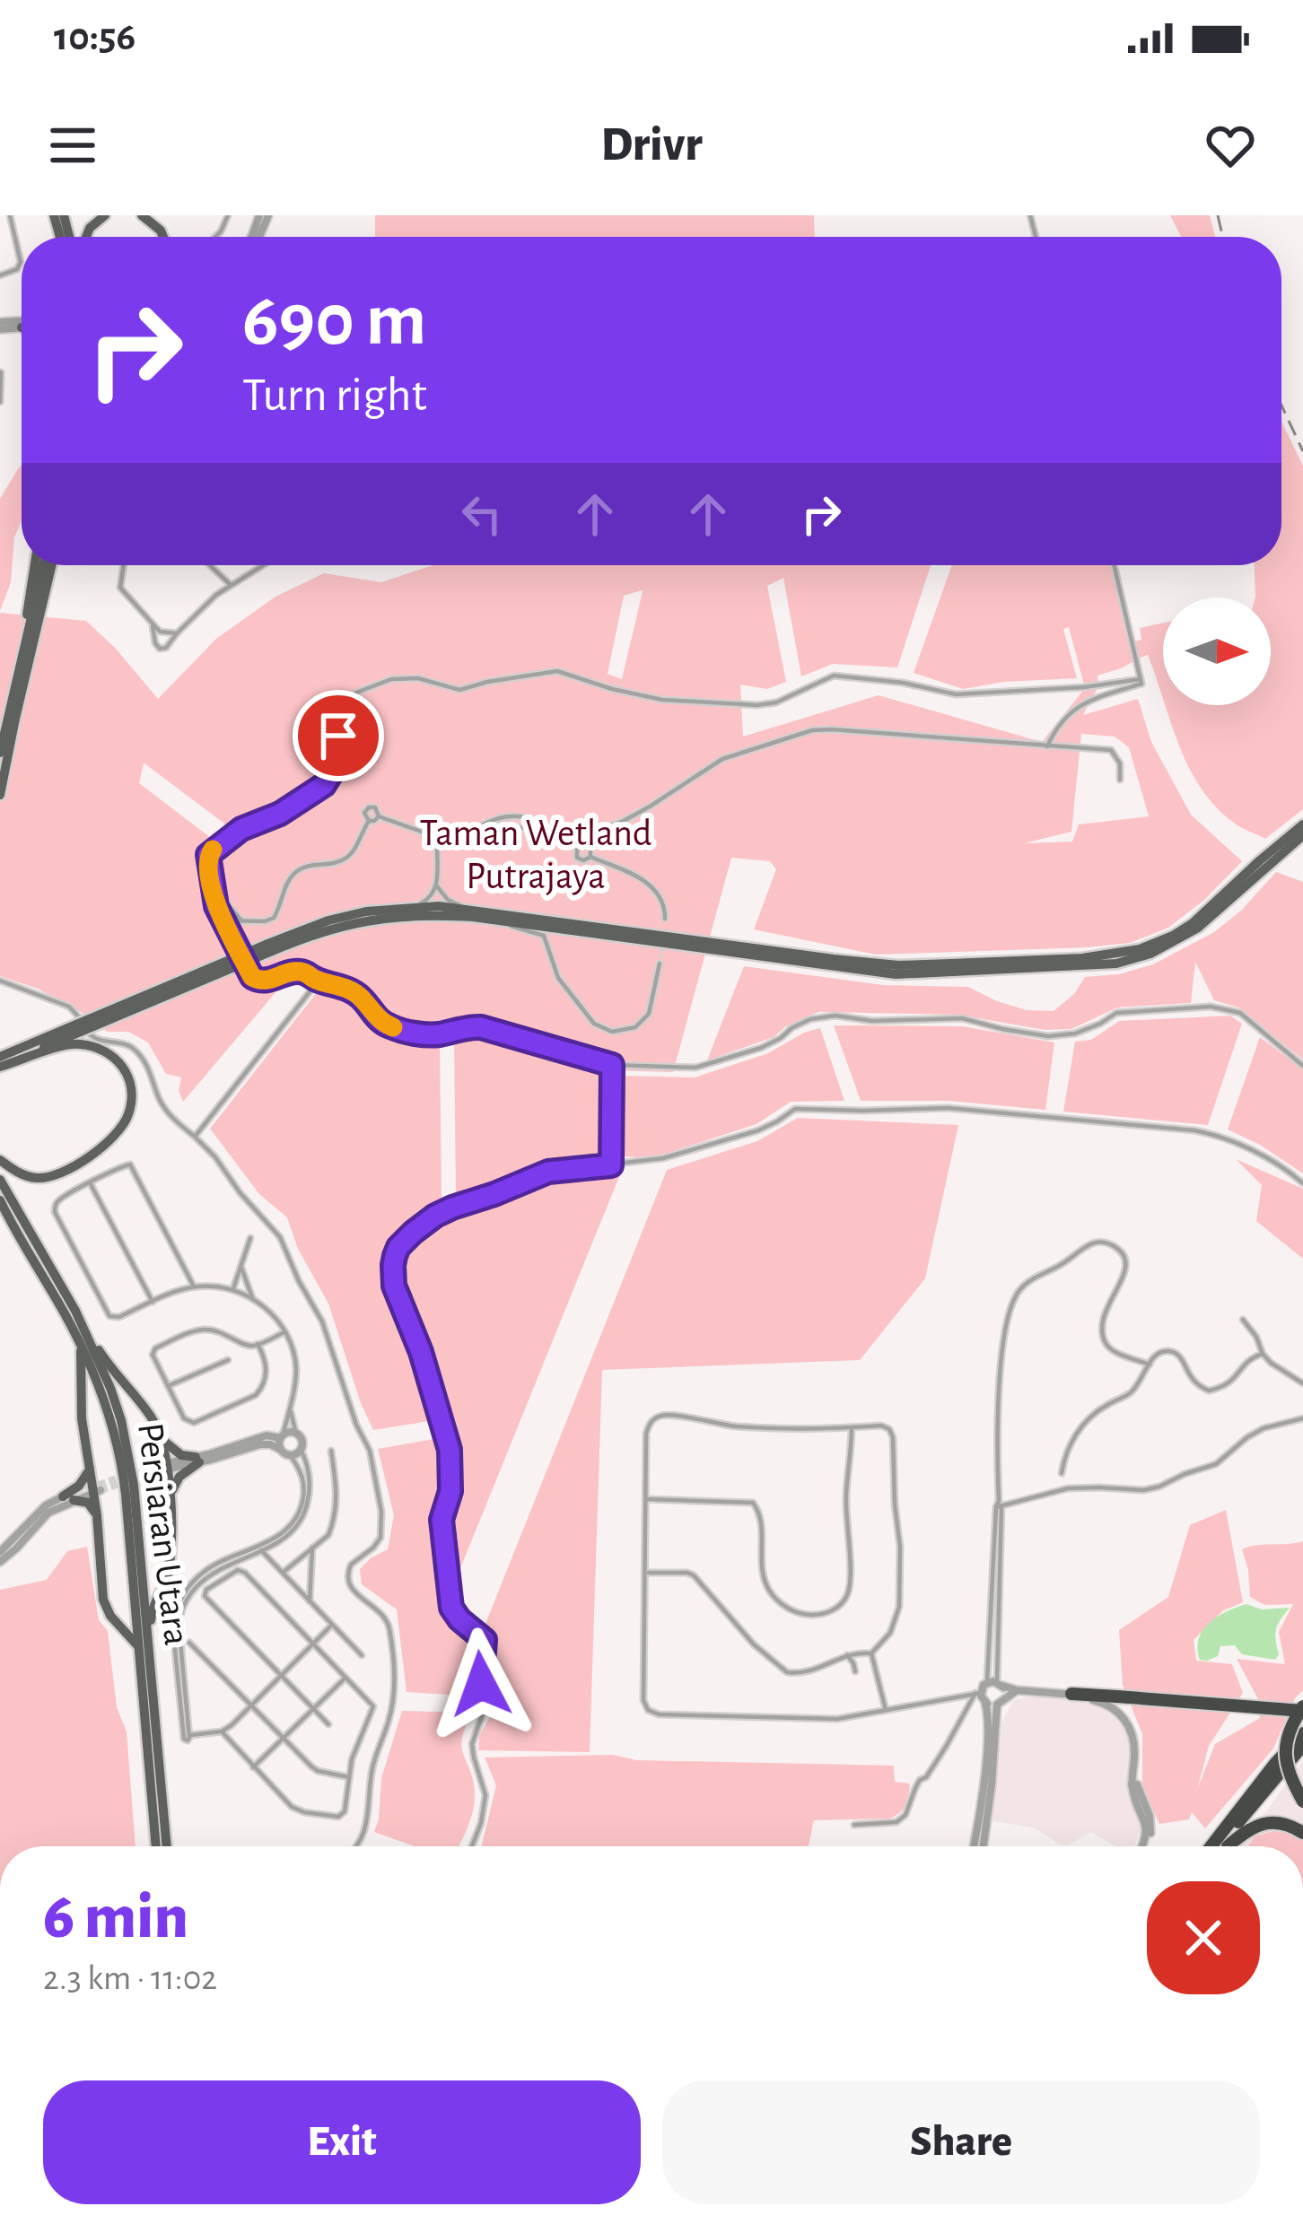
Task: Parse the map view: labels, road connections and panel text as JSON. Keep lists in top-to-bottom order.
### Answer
{
  "streets": {
    "main road": ["Persiaran Utara"]
  },
  "parks": ["Taman Wetland Putrajaya"],
  "north": "right",
  "page": {
    "status": "10:56",
    "header": "Drivr",
    "turn": ["690 m", "Turn right"],
    "heading": ["6 min", "2.3 km · 11:02"],
    "buttons": ["Exit", "Share"]
  }
}
